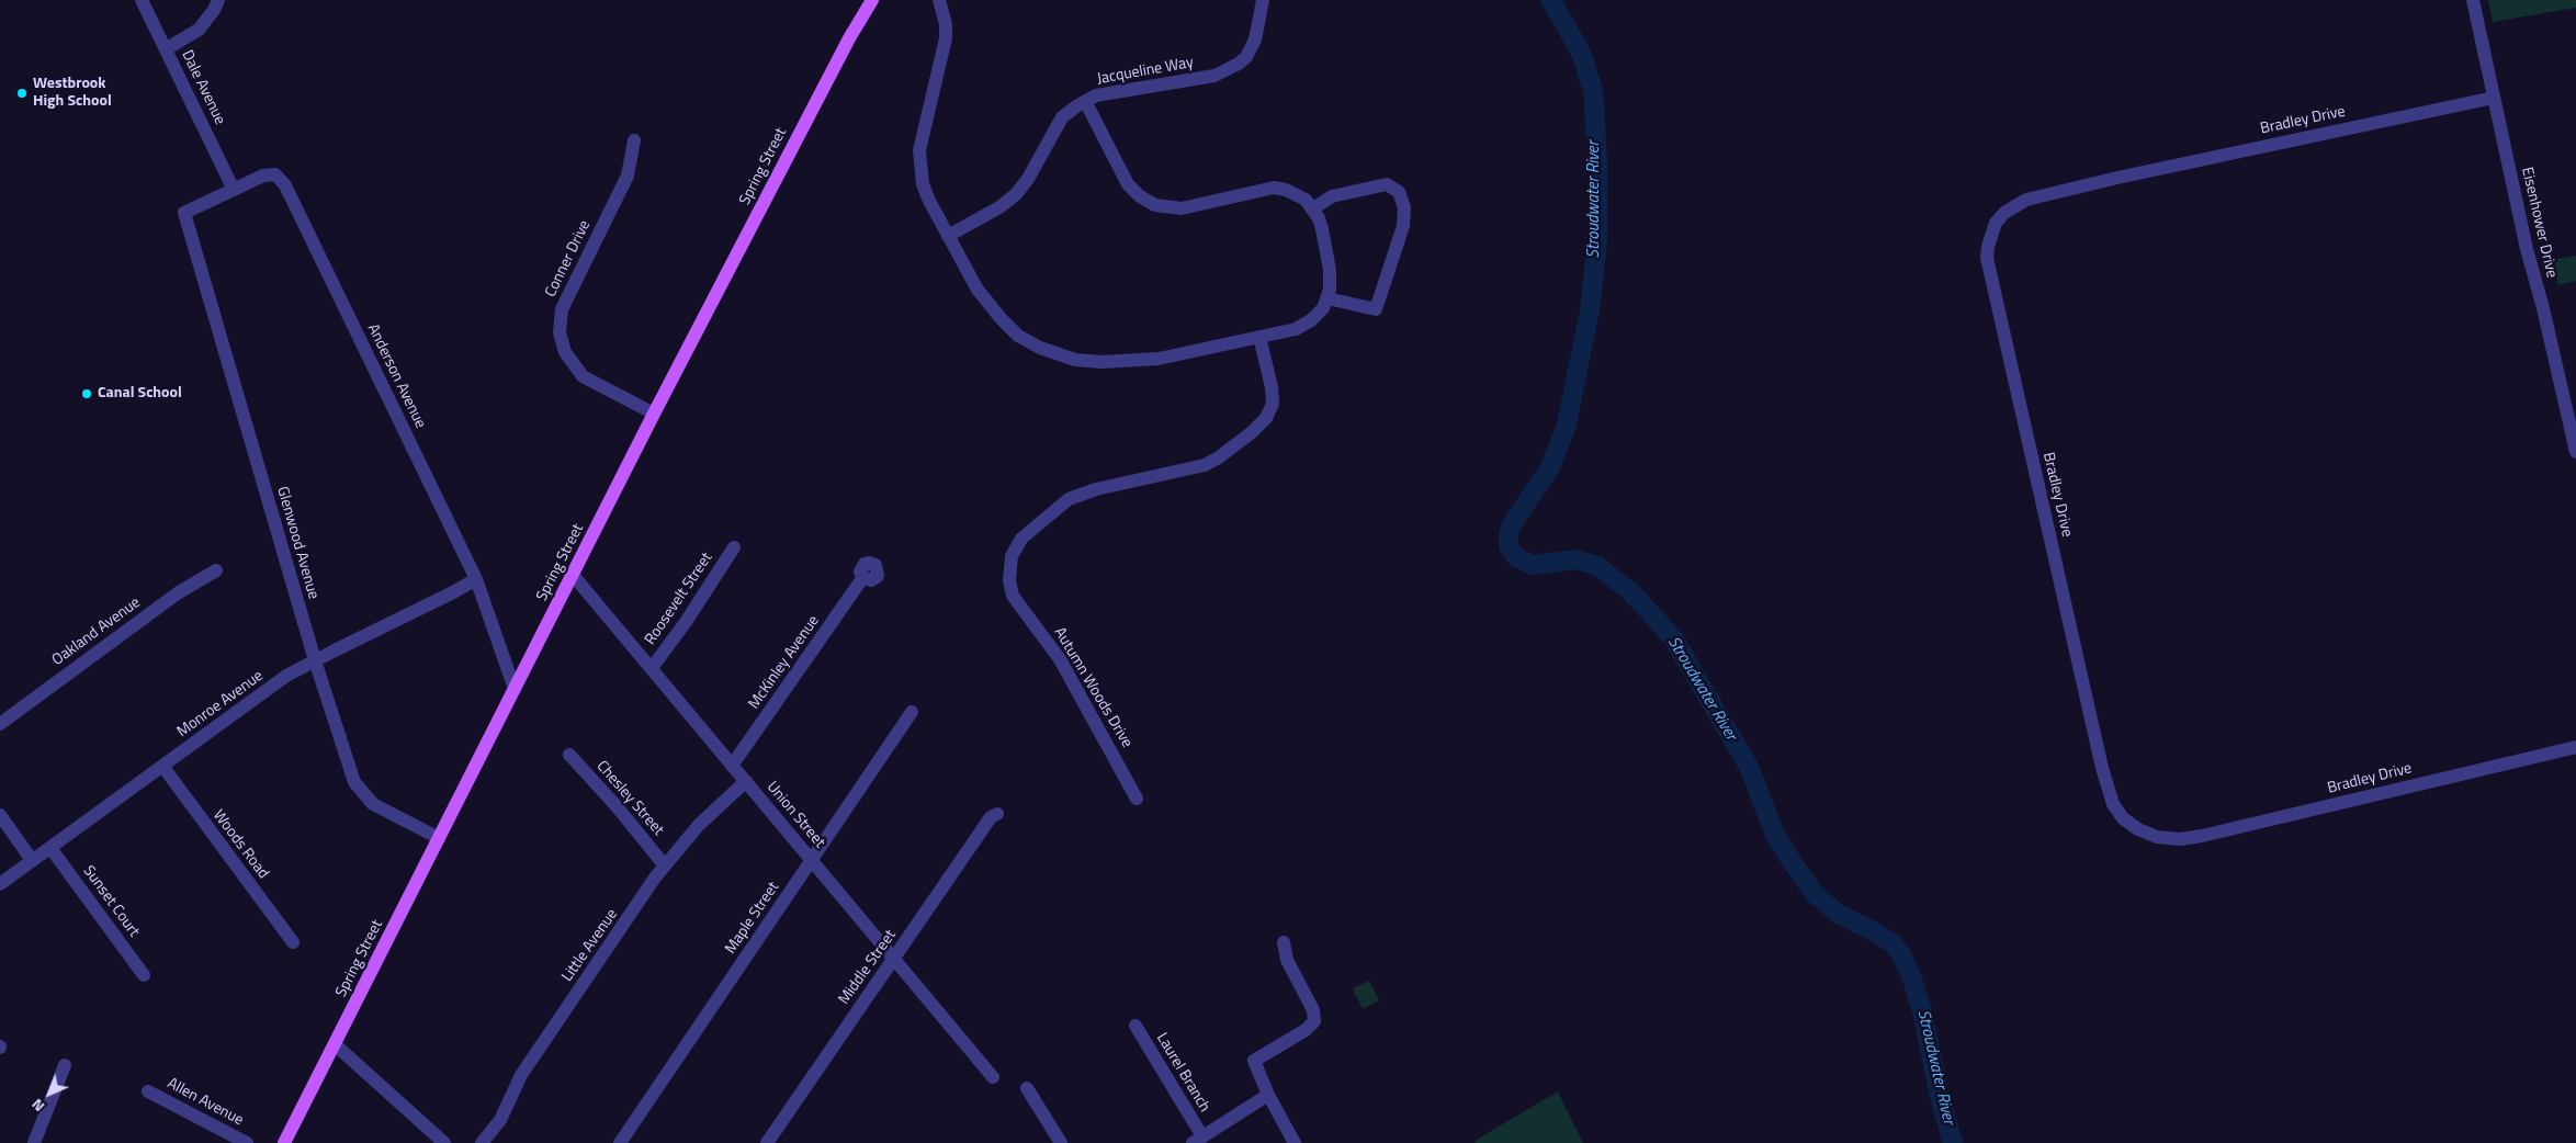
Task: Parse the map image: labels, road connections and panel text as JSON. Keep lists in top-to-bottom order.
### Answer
{
  "streets": {
    "main road": ["Spring Street"],
    "street": [
      "Jacqueline Way",
      "Dale Avenue",
      "Bradley Drive",
      "Eisenhower Drive",
      "Conner Drive",
      "Anderson Avenue",
      "Glenwood Avenue",
      "Roosevelt Street",
      "Oakland Avenue",
      "McKinley Avenue",
      "Autumn Woods Drive",
      "Monroe Avenue",
      "Chesley Street",
      "Union Street",
      "Woods Road",
      "Sunset Court",
      "Maple Street",
      "Little Avenue",
      "Middle Street",
      "Laurel Branch",
      "Allen Avenue"
    ]
  },
  "crossings": [
    ["Dale Avenue", "Anderson Avenue"],
    ["Bradley Drive", "Eisenhower Drive"],
    ["Spring Street", "Conner Drive"],
    ["Spring Street", "Anderson Avenue"],
    ["Spring Street", "Glenwood Avenue"],
    ["Spring Street", "Union Street"],
    ["Anderson Avenue", "Glenwood Avenue"],
    ["Anderson Avenue", "Monroe Avenue"],
    ["Glenwood Avenue", "Monroe Avenue"],
    ["Roosevelt Street", "Union Street"],
    ["McKinley Avenue", "Union Street"],
    ["Monroe Avenue", "Woods Road"],
    ["Monroe Avenue", "Sunset Court"],
    ["Chesley Street", "Little Avenue"],
    ["Union Street", "Maple Street"],
    ["Union Street", "Little Avenue"],
    ["Union Street", "Middle Street"]
  ],
  "water": ["Stroudwater River"],
  "places": ["Westbrook High School", "Canal School"],
  "north": "bottom left"
}
